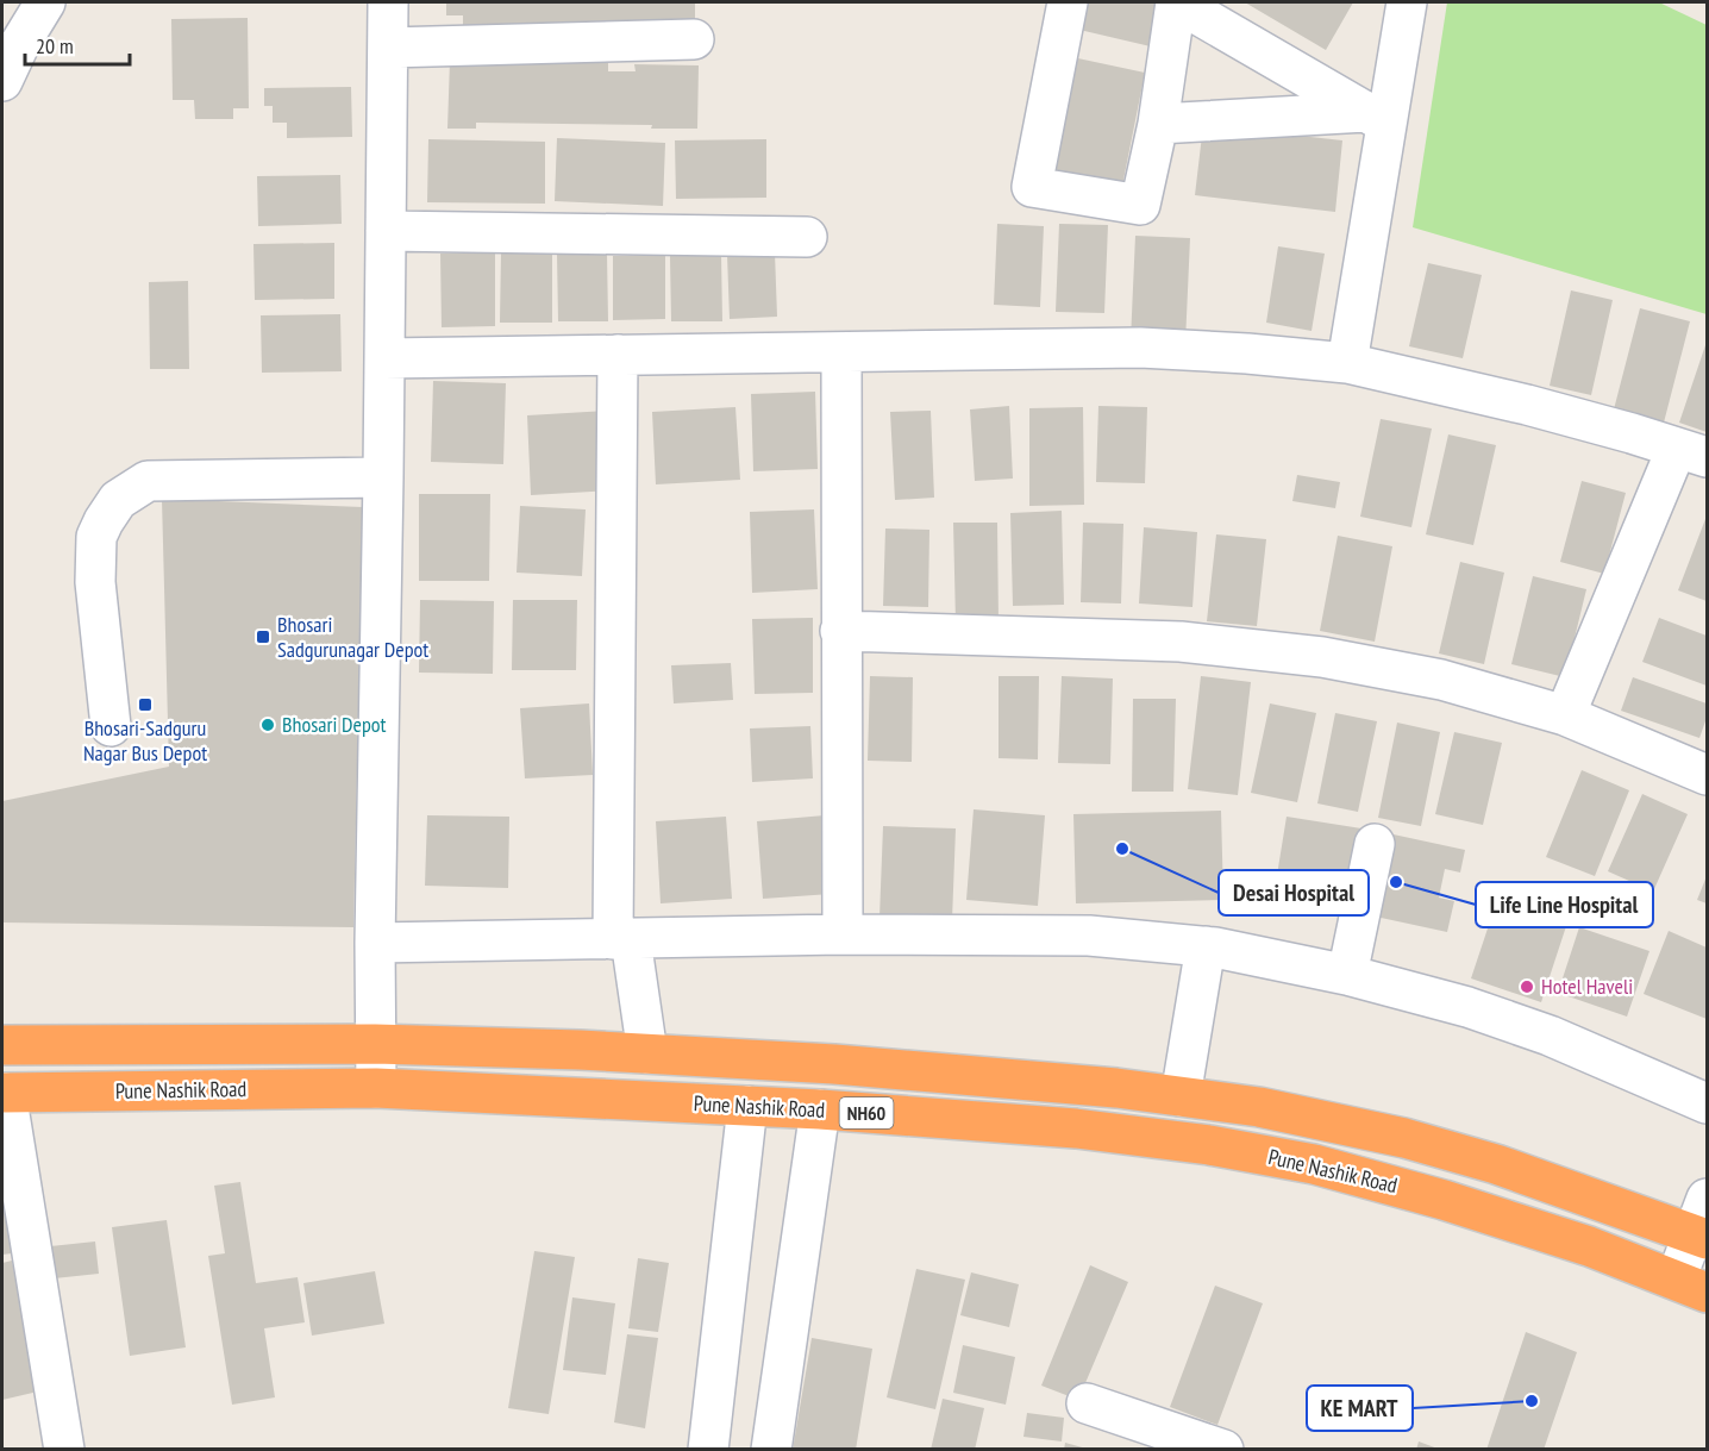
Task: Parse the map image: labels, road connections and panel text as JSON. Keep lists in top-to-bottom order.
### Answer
{
  "streets": {
    "highway": ["Pune Nashik Road", "NH60"]
  },
  "places": {
    "transit": ["Bhosari Sadgurunagar Depot", "Bhosari-Sadguru Nagar Bus Depot"],
    "other": [
      "Bhosari Depot",
      "Desai Hospital",
      "Life Line Hospital",
      "Hotel Haveli",
      "KE MART"
    ]
  },
  "scale_bar": "20 m"
}
